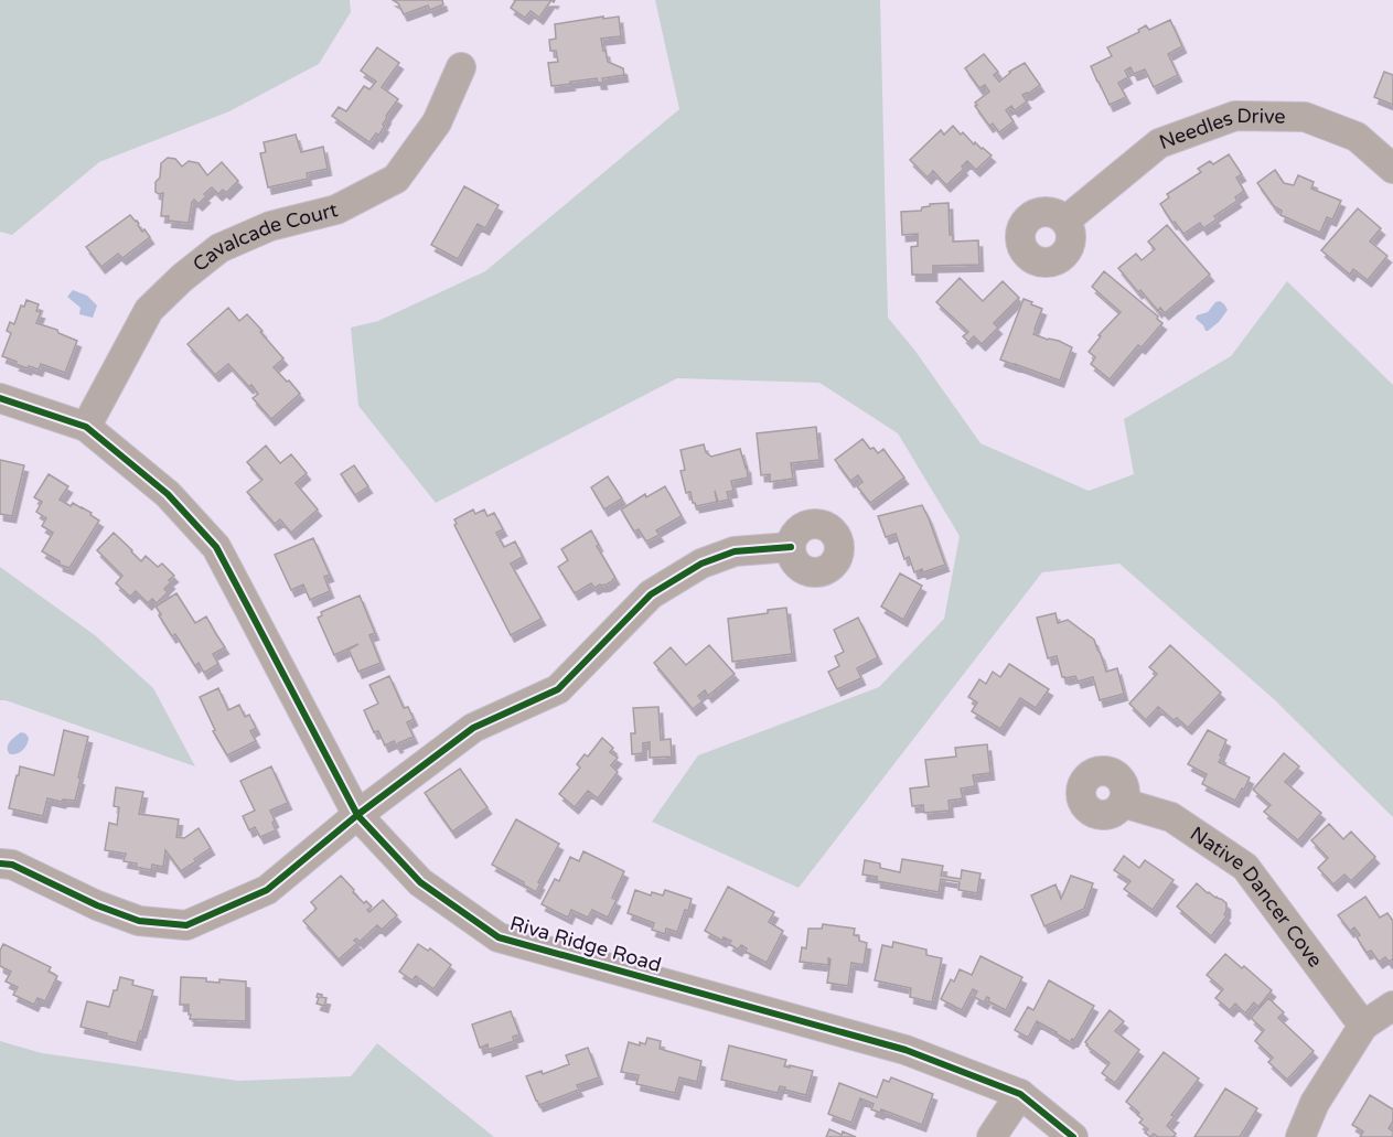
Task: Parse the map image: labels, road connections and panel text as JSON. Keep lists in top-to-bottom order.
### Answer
{
  "streets": {
    "street": [
      "Needles Drive",
      "Cavalcade Court",
      "Native Dancer Cove",
      "Riva Ridge Road"
    ]
  },
  "crossings": [
    ["Cavalcade Court", "Riva Ridge Road"]
  ]
}
